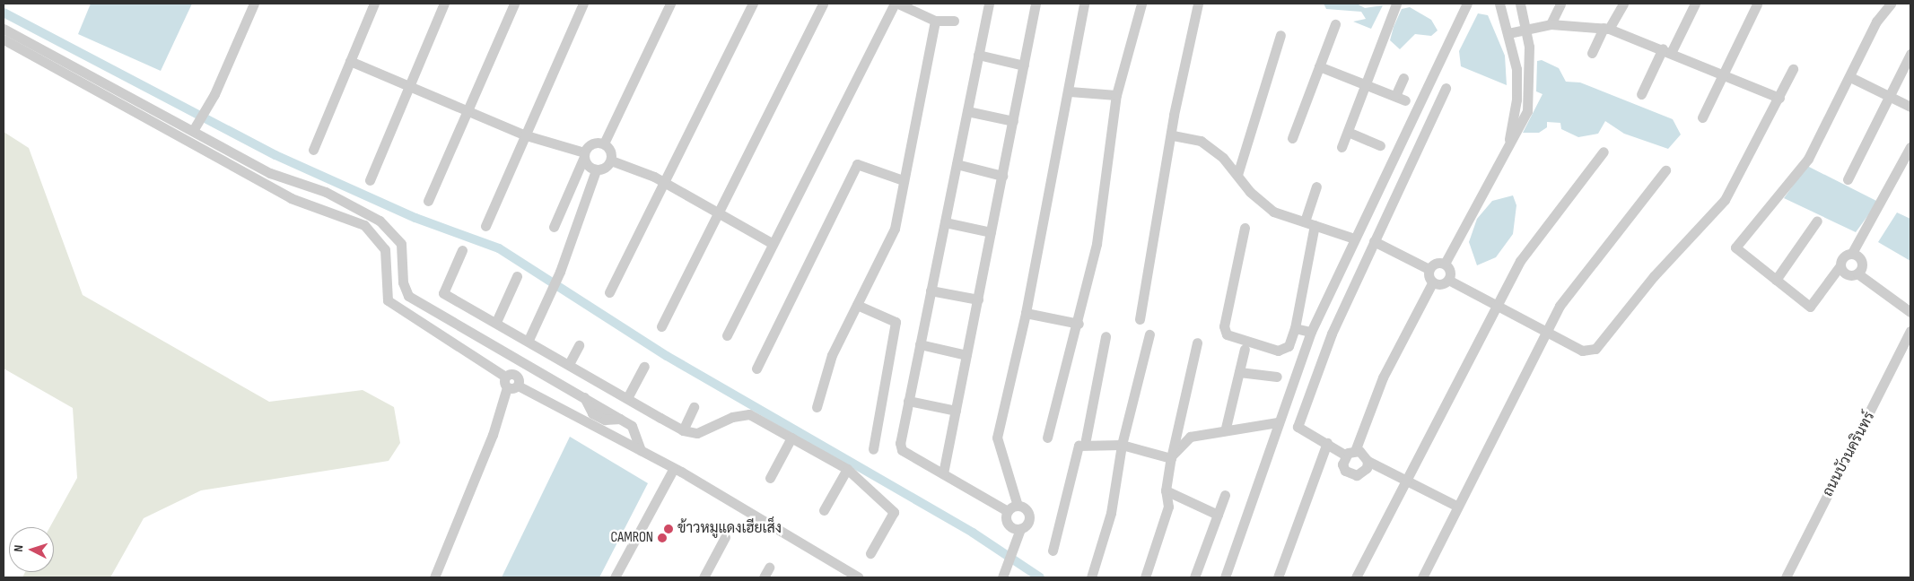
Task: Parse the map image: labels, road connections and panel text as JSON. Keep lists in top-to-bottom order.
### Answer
{
  "streets": {
    "street": ["ถนนบัวนครินทร์"]
  },
  "places": ["ข้าวหมูแดงเฮียเส็ง", "CAMRON"],
  "north": "left"
}
